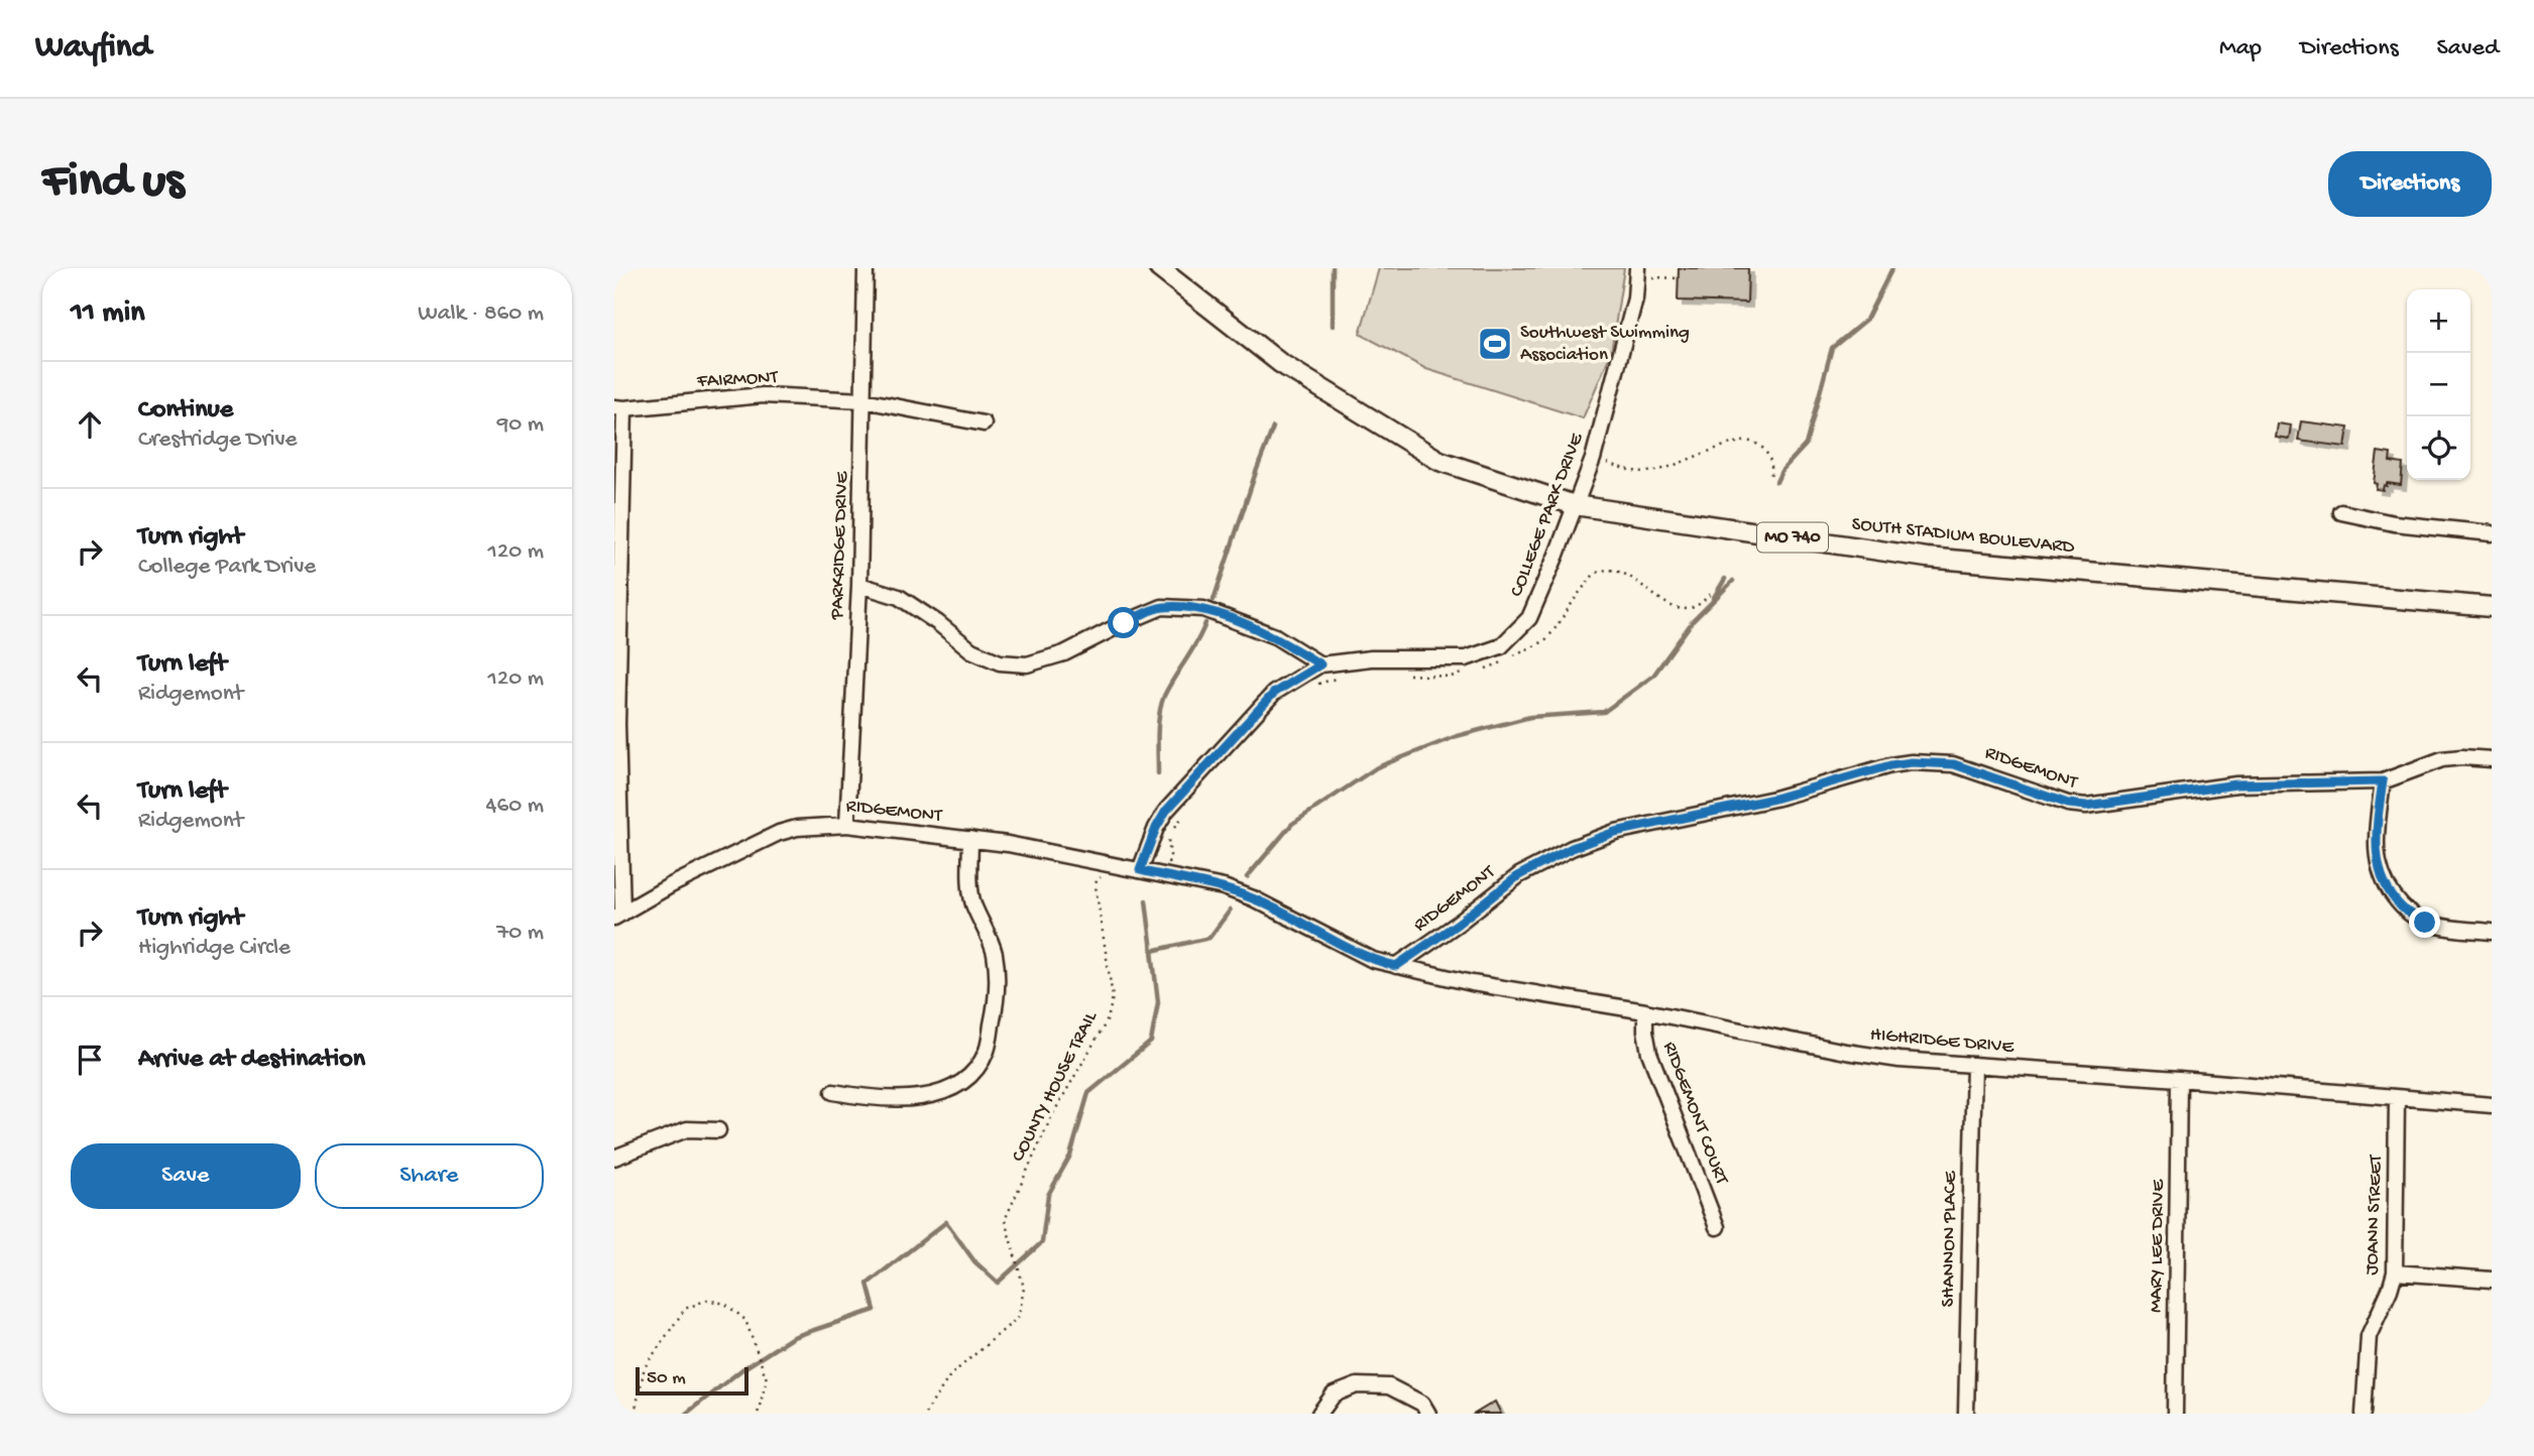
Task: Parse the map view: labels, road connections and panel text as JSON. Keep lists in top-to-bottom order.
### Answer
{
  "streets": {
    "main road": ["SOUTH STADIUM BOULEVARD", "MO 740"],
    "street": [
      "FAIRMONT",
      "COLLEGE PARK DRIVE",
      "PARKRIDGE DRIVE",
      "RIDGEMONT",
      "HIGHRIDGE DRIVE",
      "RIDGEMONT COURT",
      "JOANN STREET",
      "SHANNON PLACE",
      "MARY LEE DRIVE"
    ],
    "path": ["COUNTY HOUSE TRAIL"]
  },
  "crossings": [
    ["FAIRMONT", "PARKRIDGE DRIVE"],
    ["COLLEGE PARK DRIVE", "SOUTH STADIUM BOULEVARD"],
    ["COLLEGE PARK DRIVE", "RIDGEMONT"],
    ["PARKRIDGE DRIVE", "RIDGEMONT"],
    ["RIDGEMONT", "HIGHRIDGE DRIVE"],
    ["HIGHRIDGE DRIVE", "RIDGEMONT COURT"],
    ["HIGHRIDGE DRIVE", "JOANN STREET"],
    ["HIGHRIDGE DRIVE", "SHANNON PLACE"],
    ["HIGHRIDGE DRIVE", "MARY LEE DRIVE"]
  ],
  "places": {
    "sports": ["Southwest Swimming Association"]
  },
  "scale_bar": "50 m",
  "page": {
    "header": "Wayfind",
    "nav": ["Map", "Directions", "Saved"],
    "buttons": [
      "Directions",
      ["Save", "Share"]
    ],
    "title": "Find us",
    "heading": ["11 min", "Walk · 860 m"],
    "map_buttons": ["+", "−"],
    "list": [
      ["Continue", "Crestridge Drive", "90 m"],
      ["Turn right", "College Park Drive", "120 m"],
      ["Turn left", "Ridgemont", "120 m"],
      ["Turn left", "Ridgemont", "460 m"],
      ["Turn right", "Highridge Circle", "70 m"],
      "Arrive at destination"
    ],
    "scale": "50 m"
  }
}
